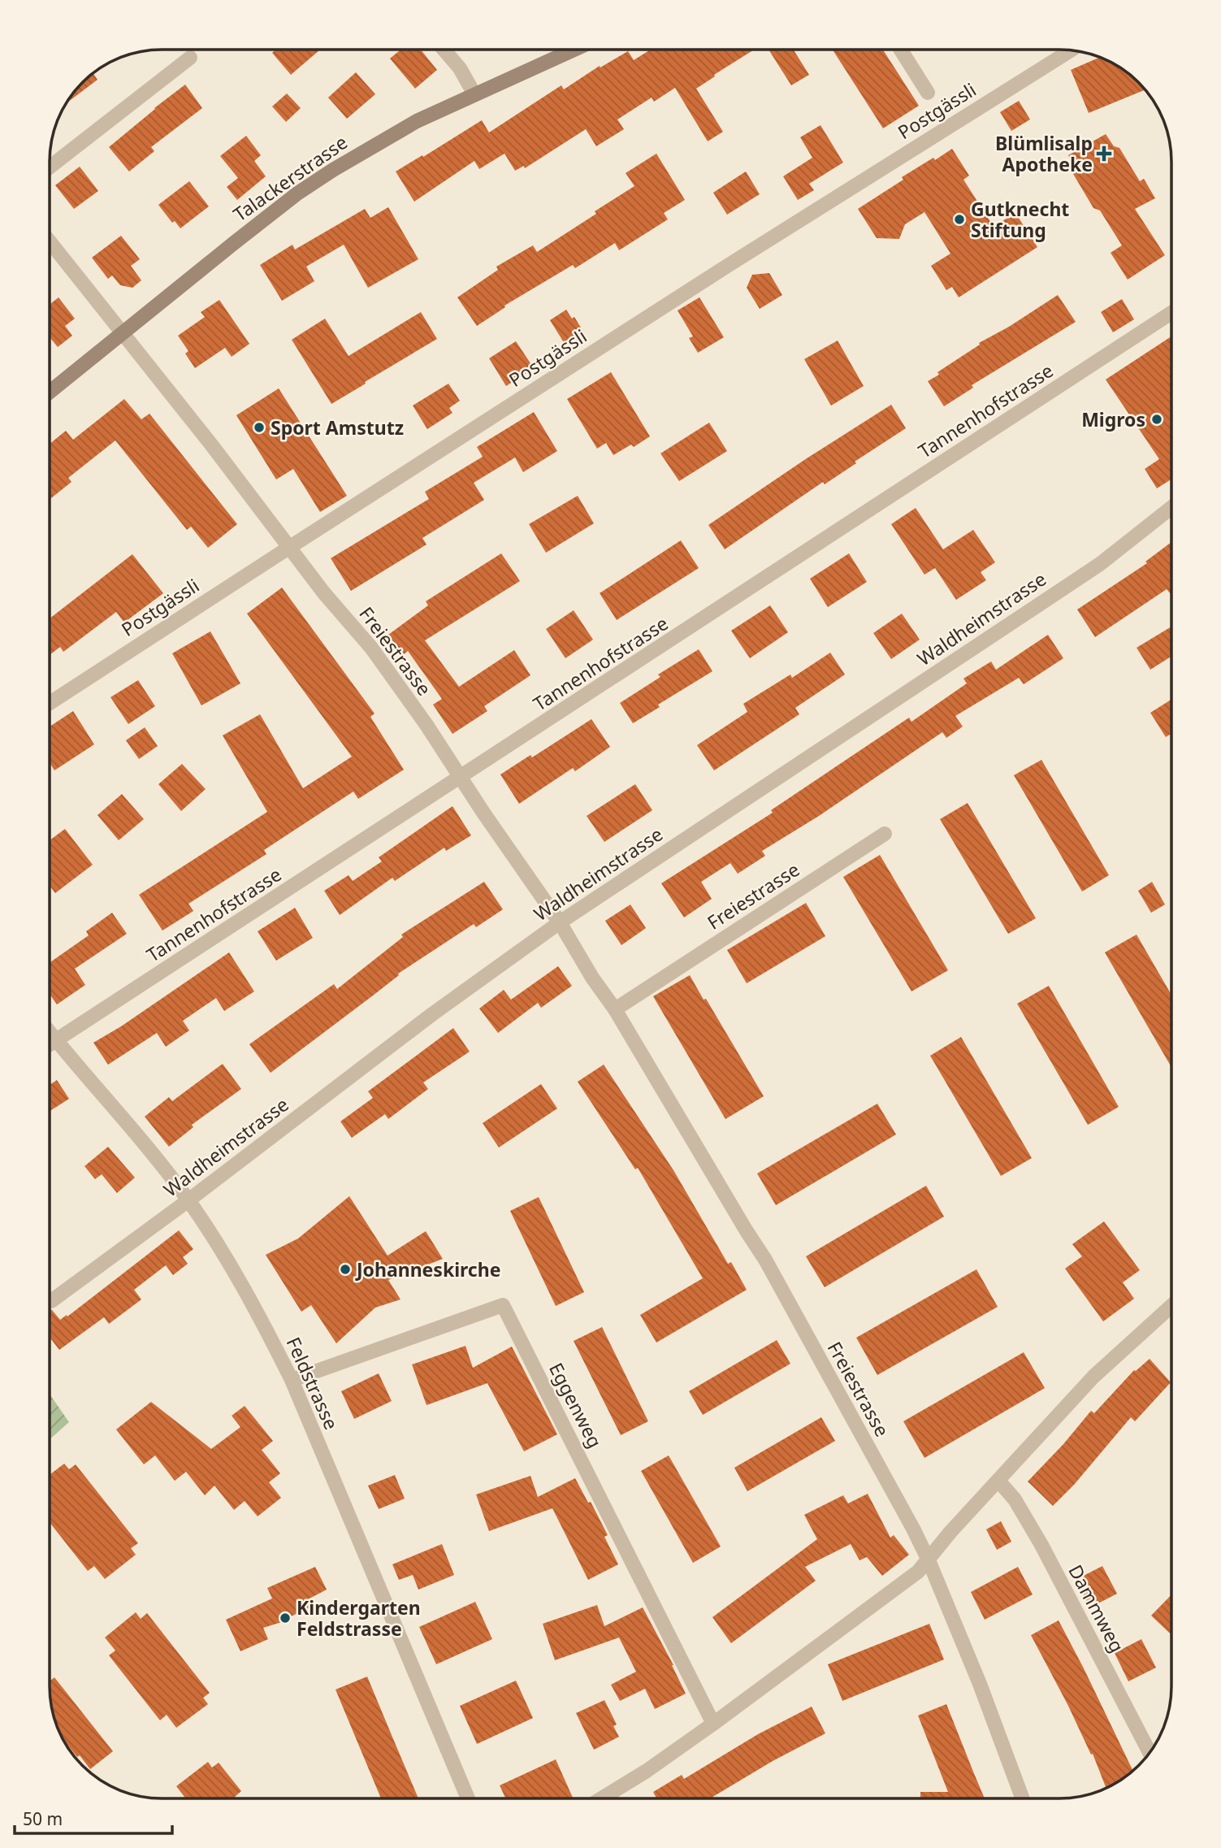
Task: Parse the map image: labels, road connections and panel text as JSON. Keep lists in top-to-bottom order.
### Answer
{
  "streets": {
    "main road": ["Talackerstrasse"],
    "street": [
      "Postgässli",
      "Tannenhofstrasse",
      "Waldheimstrasse",
      "Freiestrasse",
      "Feldstrasse",
      "Eggenweg",
      "Dammweg"
    ]
  },
  "crossings": [
    ["Postgässli", "Freiestrasse"],
    ["Talackerstrasse", "Freiestrasse"],
    ["Tannenhofstrasse", "Freiestrasse"],
    ["Tannenhofstrasse", "Feldstrasse"],
    ["Waldheimstrasse", "Freiestrasse"],
    ["Waldheimstrasse", "Feldstrasse"],
    ["Feldstrasse", "Eggenweg"]
  ],
  "places": {
    "health": ["Blümlisalp Apotheke"],
    "other": [
      "Gutknecht Stiftung",
      "Migros",
      "Sport Amstutz",
      "Johanneskirche",
      "Kindergarten Feldstrasse"
    ]
  },
  "scale_bar": "50 m"
}
